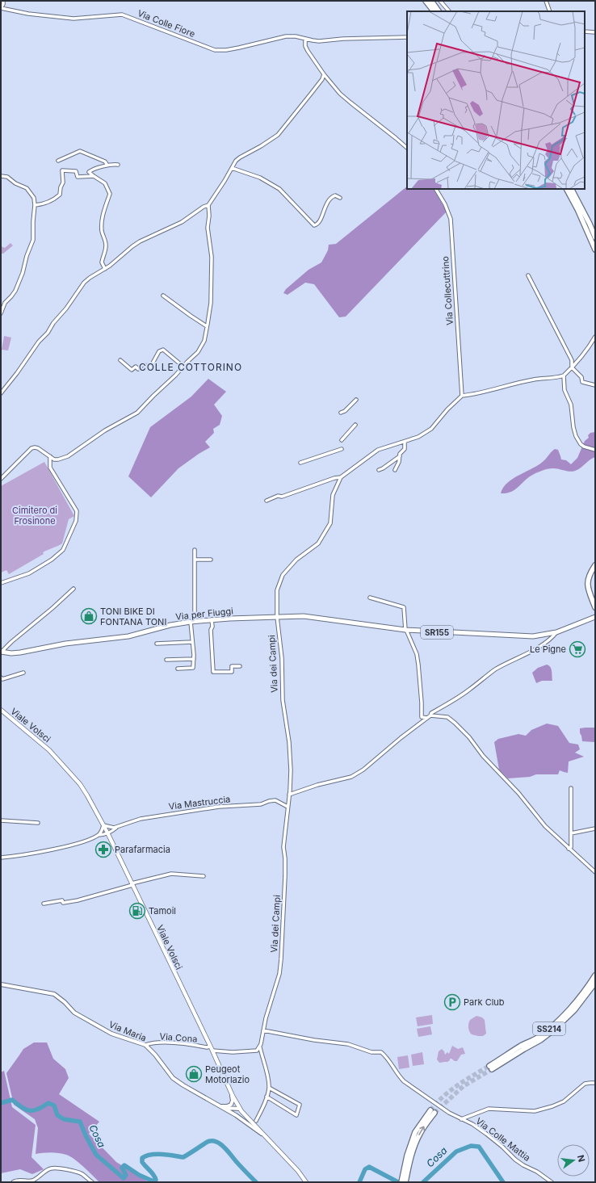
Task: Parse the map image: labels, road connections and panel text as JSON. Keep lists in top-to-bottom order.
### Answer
{
  "streets": {
    "highway": ["SS214"],
    "main road": ["Via per Fiuggi", "SR155", "Viale Volsci"],
    "street": [
      "Via Colle Fiore",
      "Via Collecuttrino",
      "Via dei Campi",
      "Via Mastruccia",
      "Via Maria",
      "Via Cona",
      "Via Colle Mattia"
    ]
  },
  "crossings": [
    ["Via Collecuttrino", "Via dei Campi"],
    ["Via per Fiuggi", "SR155"],
    ["Via per Fiuggi", "Via dei Campi"],
    ["SR155", "Via dei Campi"],
    ["Via dei Campi", "Via Mastruccia"],
    ["Via dei Campi", "Via Cona"],
    ["Via dei Campi", "Via Colle Mattia"],
    ["Viale Volsci", "Via Mastruccia"],
    ["Viale Volsci", "Via Maria"],
    ["Viale Volsci", "Via Cona"],
    ["Via Maria", "Via Cona"]
  ],
  "districts": ["COLLE COTTORINO"],
  "water": ["Cosa"],
  "parks": ["Cimitero di Frosinone"],
  "places": {
    "shop": ["TONI BIKE DI FONTANA TONI", "Peugeot Motorlazio"],
    "supermarket": ["Le Pigne"],
    "pharmacy": ["Parafarmacia"],
    "fuel station": ["Tamoil"],
    "parking": ["Park Club"]
  },
  "north": "right"
}
